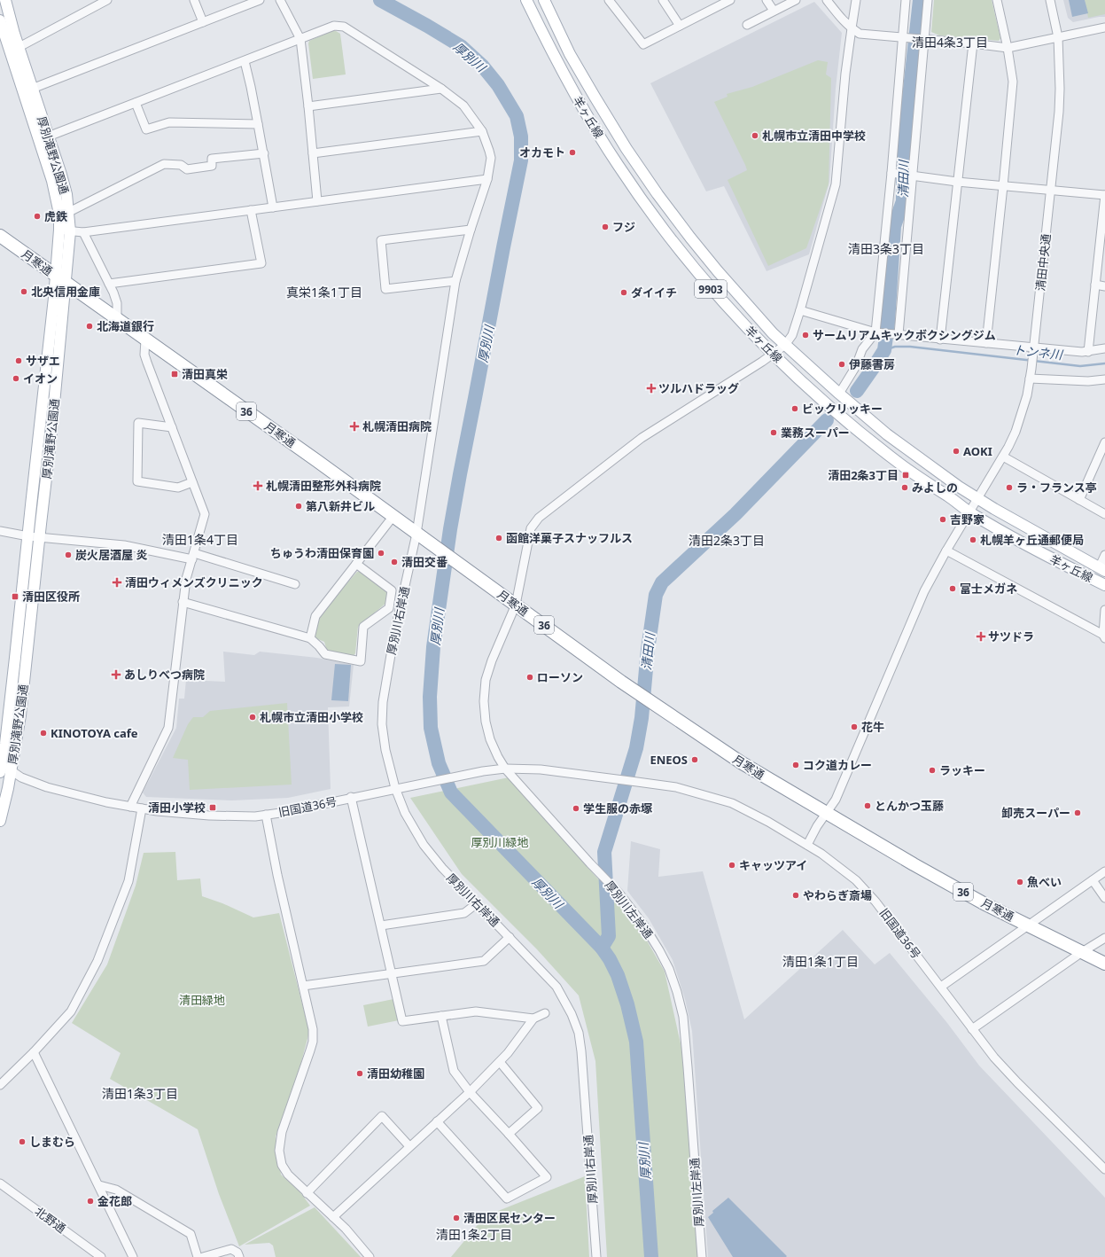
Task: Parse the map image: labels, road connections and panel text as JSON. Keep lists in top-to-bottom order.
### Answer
{
  "streets": {
    "highway": ["月寒通", "36"],
    "main road": ["羊ヶ丘線", "厚別滝野公園通", "9903"],
    "street": [
      "清田中央通",
      "厚別川右岸通",
      "旧国道36号",
      "厚別川左岸通",
      "北野通"
    ]
  },
  "crossings": [
    ["羊ヶ丘線", "清田中央通"],
    ["羊ヶ丘線", "厚別川左岸通"],
    ["厚別滝野公園通", "月寒通"],
    ["厚別滝野公園通", "厚別川右岸通"],
    ["厚別滝野公園通", "旧国道36号"],
    ["月寒通", "清田中央通"],
    ["月寒通", "厚別川右岸通"],
    ["月寒通", "厚別川左岸通"],
    ["清田中央通", "旧国道36号"],
    ["厚別川右岸通", "旧国道36号"],
    ["旧国道36号", "厚別川左岸通"]
  ],
  "districts": [
    "清田4条3丁目",
    "清田3条3丁目",
    "真栄1条1丁目",
    "清田1条4丁目",
    "清田2条3丁目",
    "清田1条1丁目",
    "清田1条3丁目",
    "清田1条2丁目"
  ],
  "water": ["厚別川", "清田川", "トンネ川"],
  "parks": ["厚別川緑地", "清田緑地"],
  "places": {
    "other": [
      "札幌市立清田中学校",
      "オカモト",
      "虎鉄",
      "フジ",
      "北央信用金庫",
      "ダイイチ",
      "北海道銀行",
      "サームリアムキックボクシングジム",
      "サザエ",
      "伊藤書房",
      "イオン",
      "ビックリッキー",
      "業務スーパー",
      "AOKI",
      "みよしの",
      "ラ・フランス亭",
      "第八新井ビル",
      "吉野家",
      "函館洋菓子スナッフルス",
      "札幌羊ヶ丘通郵便局",
      "ちゅうわ清田保育園",
      "炭火居酒屋 炎",
      "清田交番",
      "富士メガネ",
      "ローソン",
      "札幌市立清田小学校",
      "花牛",
      "KINOTOYA cafe",
      "ENEOS",
      "コク道カレー",
      "ラッキー",
      "とんかつ玉藤",
      "学生服の赤塚",
      "卸売スーパー",
      "キャッツアイ",
      "魚べい",
      "やわらぎ斎場",
      "清田幼稚園",
      "しまむら",
      "金花郎",
      "清田区民センター"
    ],
    "transit": [
      "清田真栄",
      "清田2条3丁目",
      "清田区役所",
      "清田小学校"
    ],
    "health": [
      "ツルハドラッグ",
      "札幌清田病院",
      "札幌清田整形外科病院",
      "清田ウィメンズクリニック",
      "サツドラ",
      "あしりべつ病院"
    ]
  }
}
